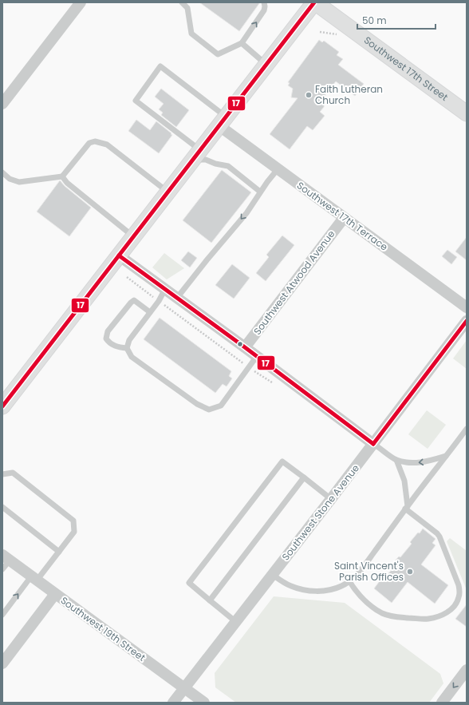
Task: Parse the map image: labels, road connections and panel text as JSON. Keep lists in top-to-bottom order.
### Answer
{
  "streets": {
    "main road": ["Southwest 17th Street"],
    "street": [
      "Southwest 17th Terrace",
      "Southwest Atwood Avenue",
      "Southwest Stone Avenue",
      "Southwest 19th Street"
    ]
  },
  "crossings": [
    ["Southwest 17th Terrace", "Southwest Atwood Avenue"],
    ["Southwest Stone Avenue", "Southwest 19th Street"]
  ],
  "places": ["Faith Lutheran Church", "Saint Vincent's Parish Offices"],
  "lines": ["transit line 17"],
  "scale_bar": "50 m"
}
